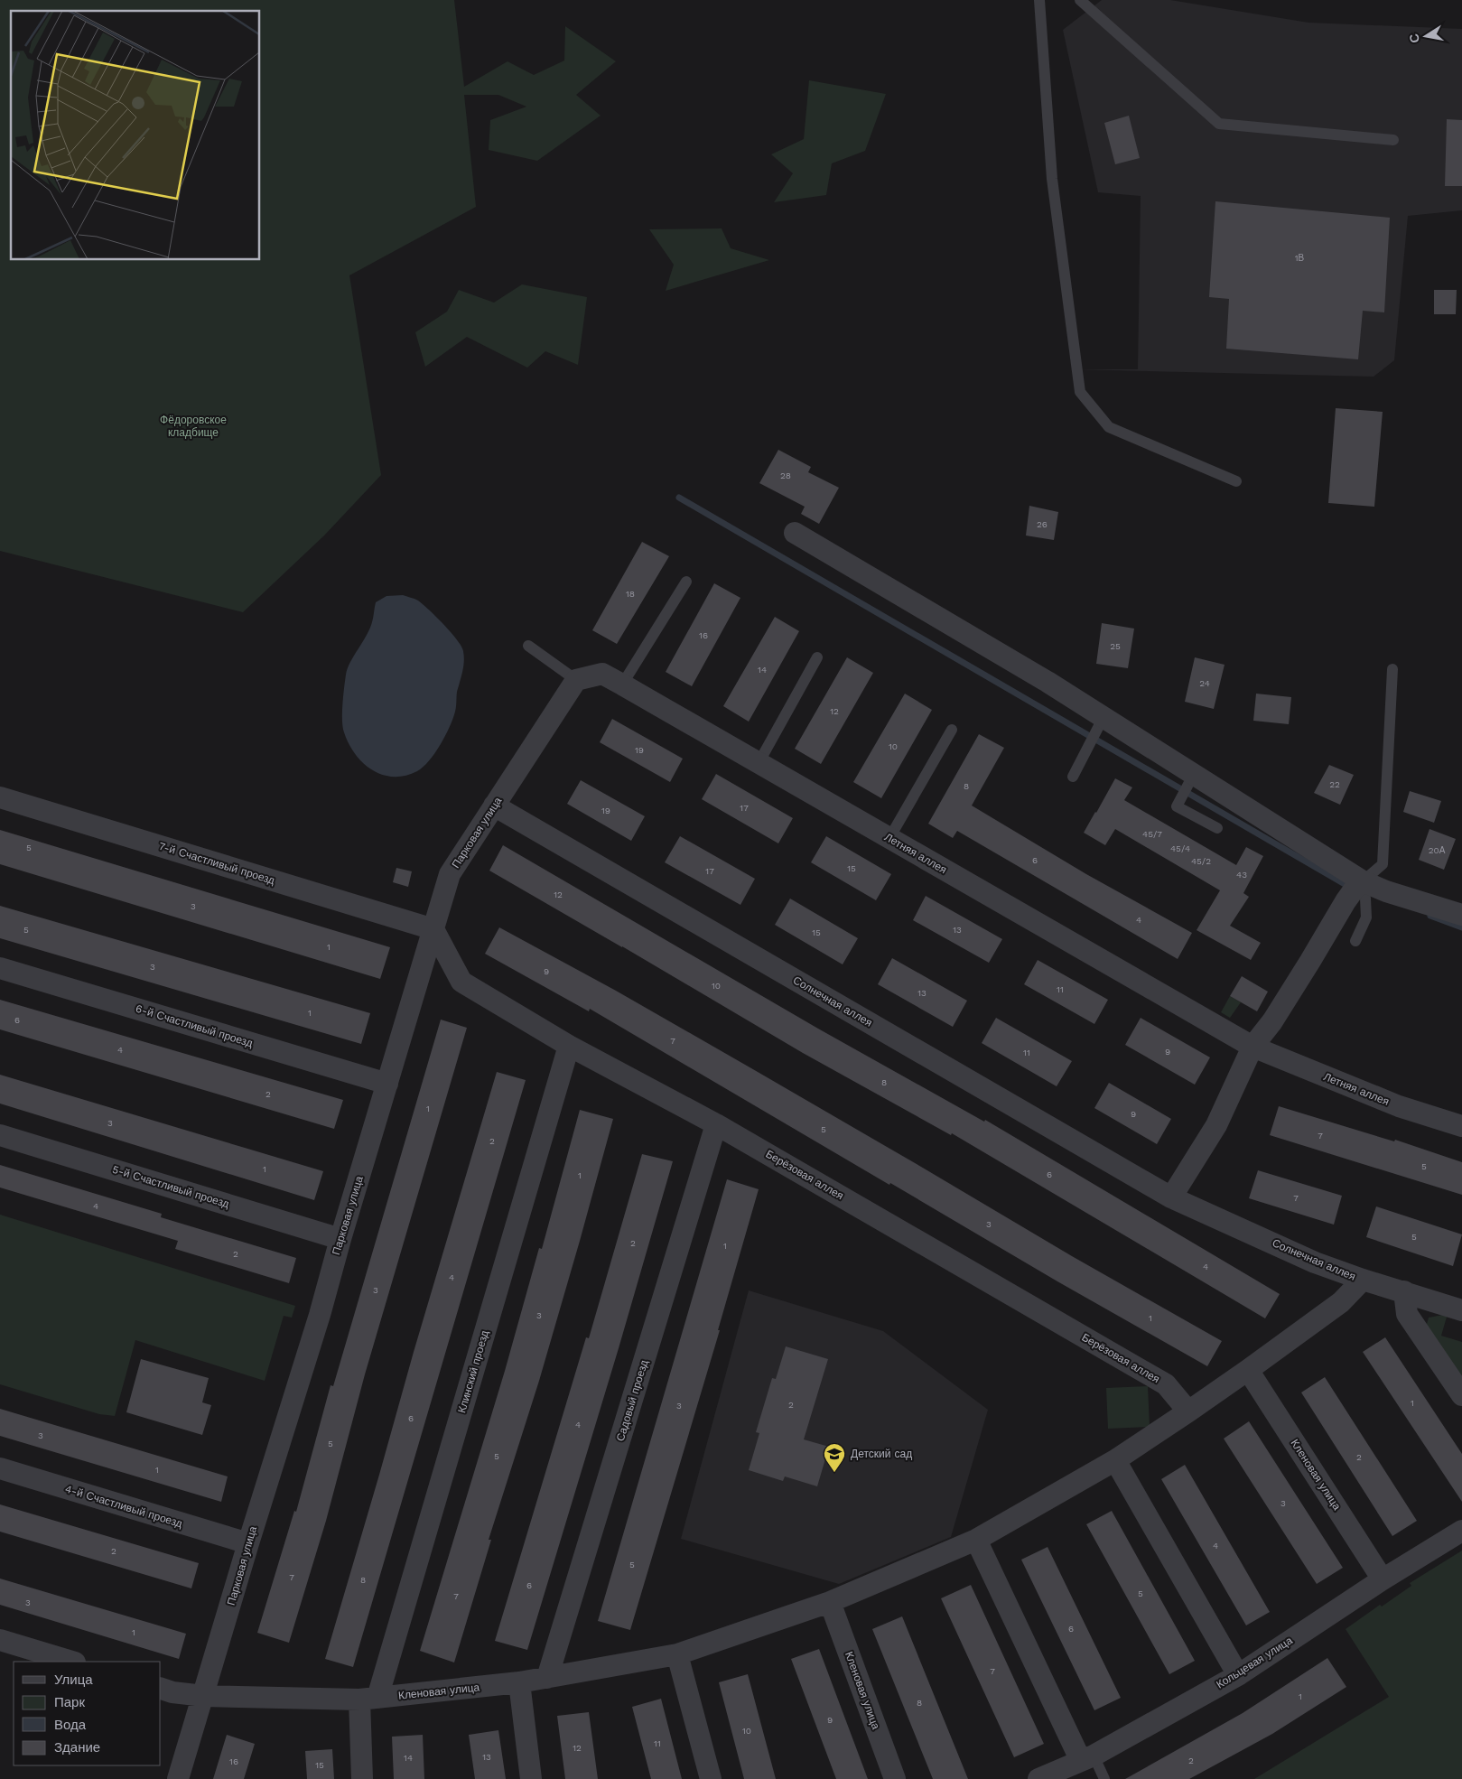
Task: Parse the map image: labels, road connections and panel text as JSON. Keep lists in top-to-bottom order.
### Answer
{
  "streets": {
    "street": [
      "Парковая улица",
      "Летняя аллея",
      "7-й Счастливый проезд",
      "Солнечная аллея",
      "6-й Счастливый проезд",
      "Берёзовая аллея",
      "5-й Счастливый проезд",
      "Клинский проезд",
      "Садовый проезд",
      "Кленовая улица",
      "4-й Счастливый проезд",
      "Кольцевая улица"
    ]
  },
  "crossings": [
    ["Парковая улица", "Летняя аллея"],
    ["Парковая улица", "7-й Счастливый проезд"],
    ["Парковая улица", "Солнечная аллея"],
    ["Парковая улица", "6-й Счастливый проезд"],
    ["Парковая улица", "Берёзовая аллея"],
    ["Парковая улица", "5-й Счастливый проезд"],
    ["Парковая улица", "Кленовая улица"],
    ["Парковая улица", "4-й Счастливый проезд"],
    ["7-й Счастливый проезд", "Берёзовая аллея"],
    ["Солнечная аллея", "Кленовая улица"],
    ["Берёзовая аллея", "Клинский проезд"],
    ["Берёзовая аллея", "Садовый проезд"],
    ["Берёзовая аллея", "Кленовая улица"],
    ["Клинский проезд", "Кленовая улица"],
    ["Садовый проезд", "Кленовая улица"],
    ["Кленовая улица", "Кольцевая улица"]
  ],
  "parks": ["Фёдоровское кладбище"],
  "places": {
    "school or university": ["Детский сад"]
  },
  "house_numbers": [
    "1В",
    "28",
    "26",
    "18",
    "16",
    "25",
    "14",
    "24",
    "12",
    "10",
    "19",
    "22",
    "8",
    "17",
    "19",
    "45/7",
    "5",
    "45/4",
    "20А",
    "6",
    "45/2",
    "15",
    "17",
    "43",
    "12",
    "3",
    "4",
    "5",
    "13",
    "15",
    "1",
    "3",
    "9",
    "10",
    "11",
    "13",
    "1",
    "6",
    "7",
    "4",
    "9",
    "11",
    "8",
    "2",
    "1",
    "9",
    "3",
    "5",
    "7",
    "2",
    "5",
    "1",
    "6",
    "1",
    "7",
    "4",
    "3",
    "5",
    "2",
    "1",
    "2",
    "4",
    "4",
    "3",
    "3",
    "1",
    "1",
    "2",
    "3",
    "6",
    "4",
    "3",
    "5",
    "5",
    "2",
    "1",
    "3",
    "4",
    "2",
    "5",
    "7",
    "8",
    "6",
    "5",
    "7",
    "3",
    "6",
    "1",
    "7",
    "1",
    "8",
    "9",
    "10",
    "11",
    "12",
    "13",
    "14",
    "2",
    "16",
    "15"
  ],
  "legend": [
    "Улица",
    "Парк",
    "Вода",
    "Здание"
  ],
  "north": "left"
}
